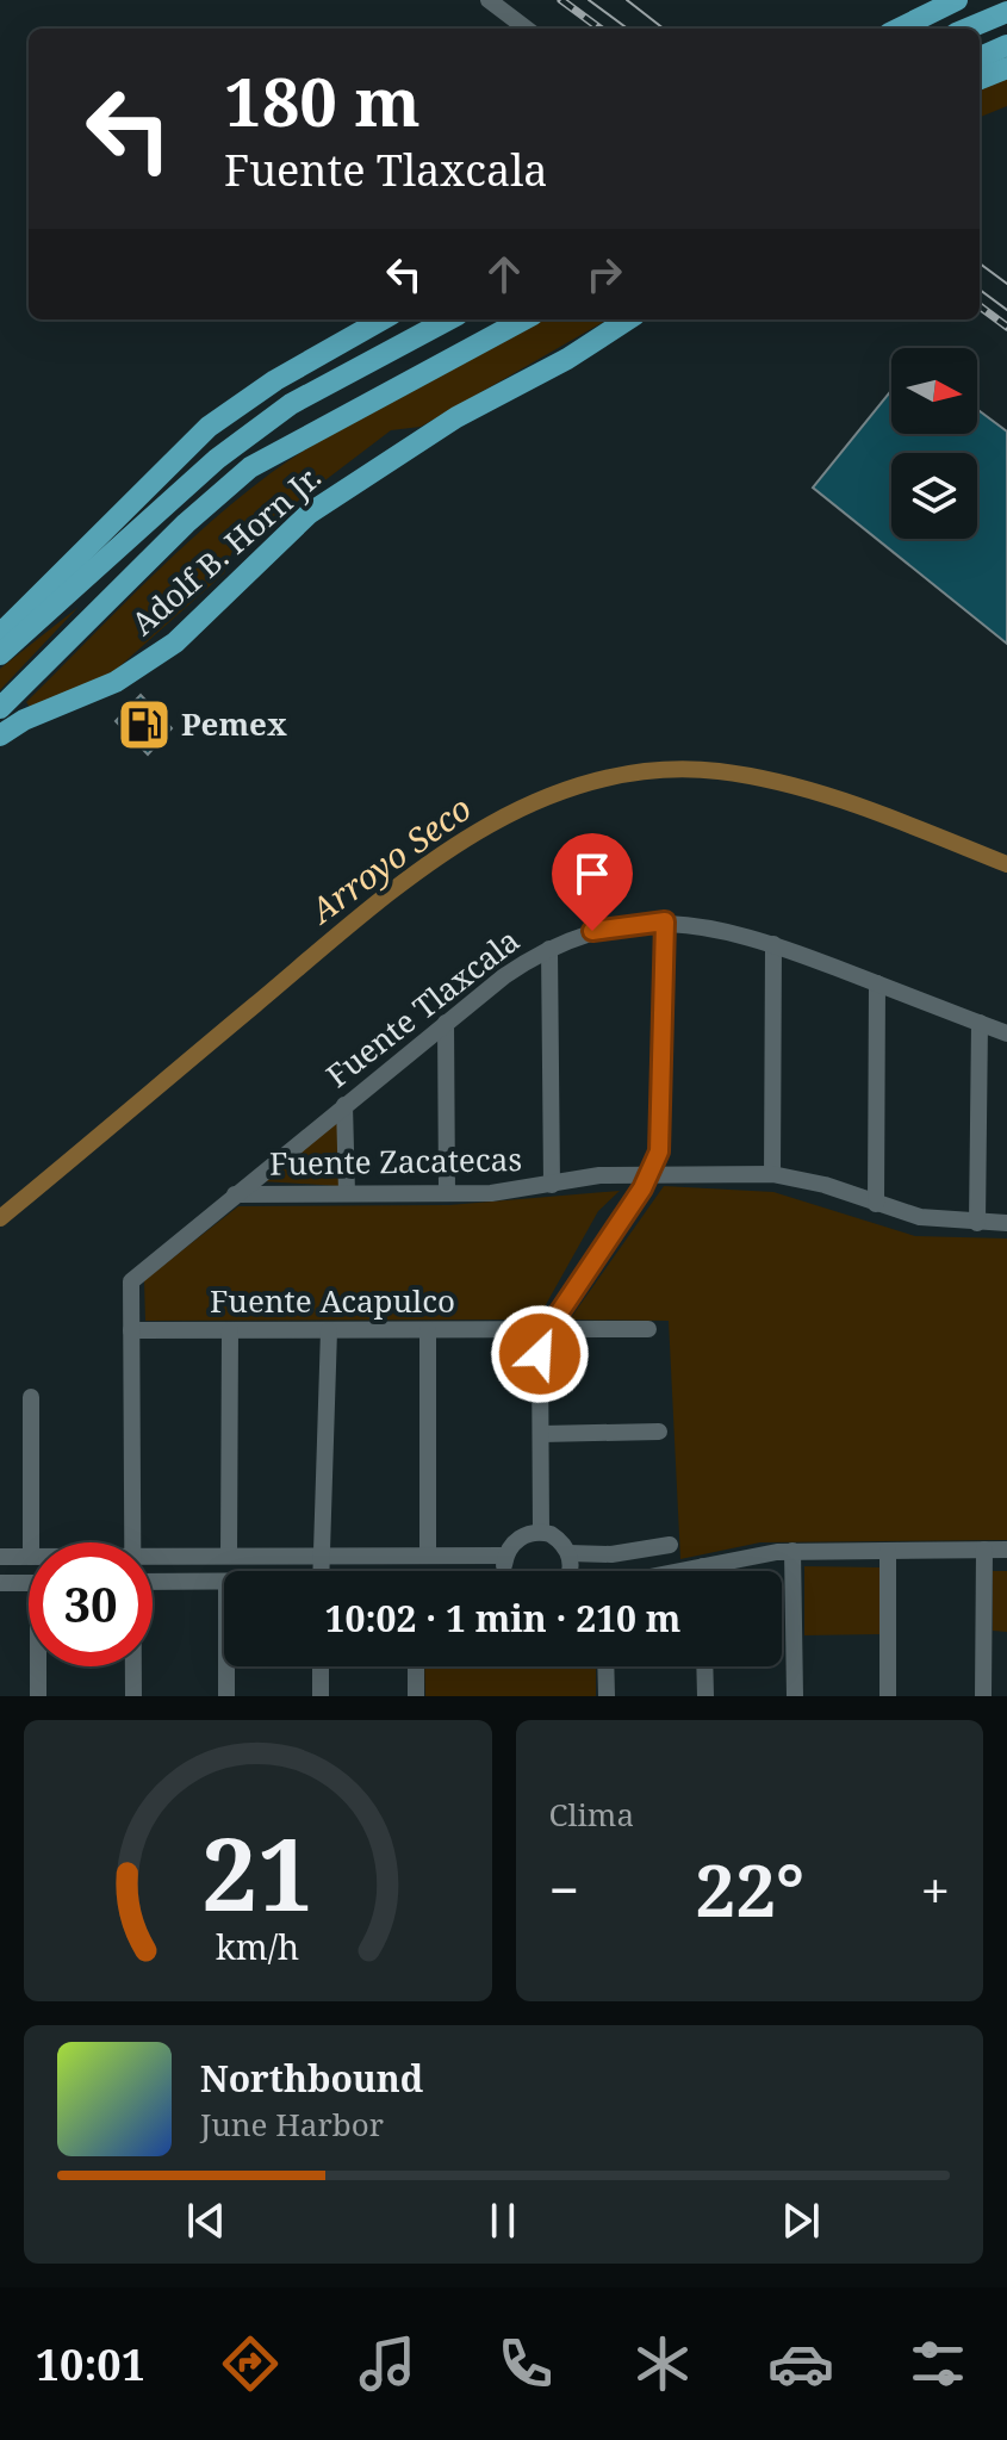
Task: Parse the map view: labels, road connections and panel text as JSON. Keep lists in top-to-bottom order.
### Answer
{
  "streets": {
    "main road": ["Adolf B. Horn Jr."],
    "street": ["Fuente Tlaxcala", "Fuente Zacatecas", "Fuente Acapulco"]
  },
  "crossings": [
    ["Fuente Tlaxcala", "Fuente Zacatecas"],
    ["Fuente Tlaxcala", "Fuente Acapulco"]
  ],
  "water": ["Arroyo Seco"],
  "places": {
    "fuel station": ["Pemex"]
  },
  "north": "right",
  "page": {
    "turn": ["180 m", "Fuente Tlaxcala"],
    "limit": "30",
    "trip": "10:02 · 1 min · 210 m",
    "tile": "Clima",
    "heat": ["−", "22°", "+"],
    "song": ["Northbound", "June Harbor"],
    "tabs": "10:01",
    "gauge": ["21", "km/h"]
  }
}
